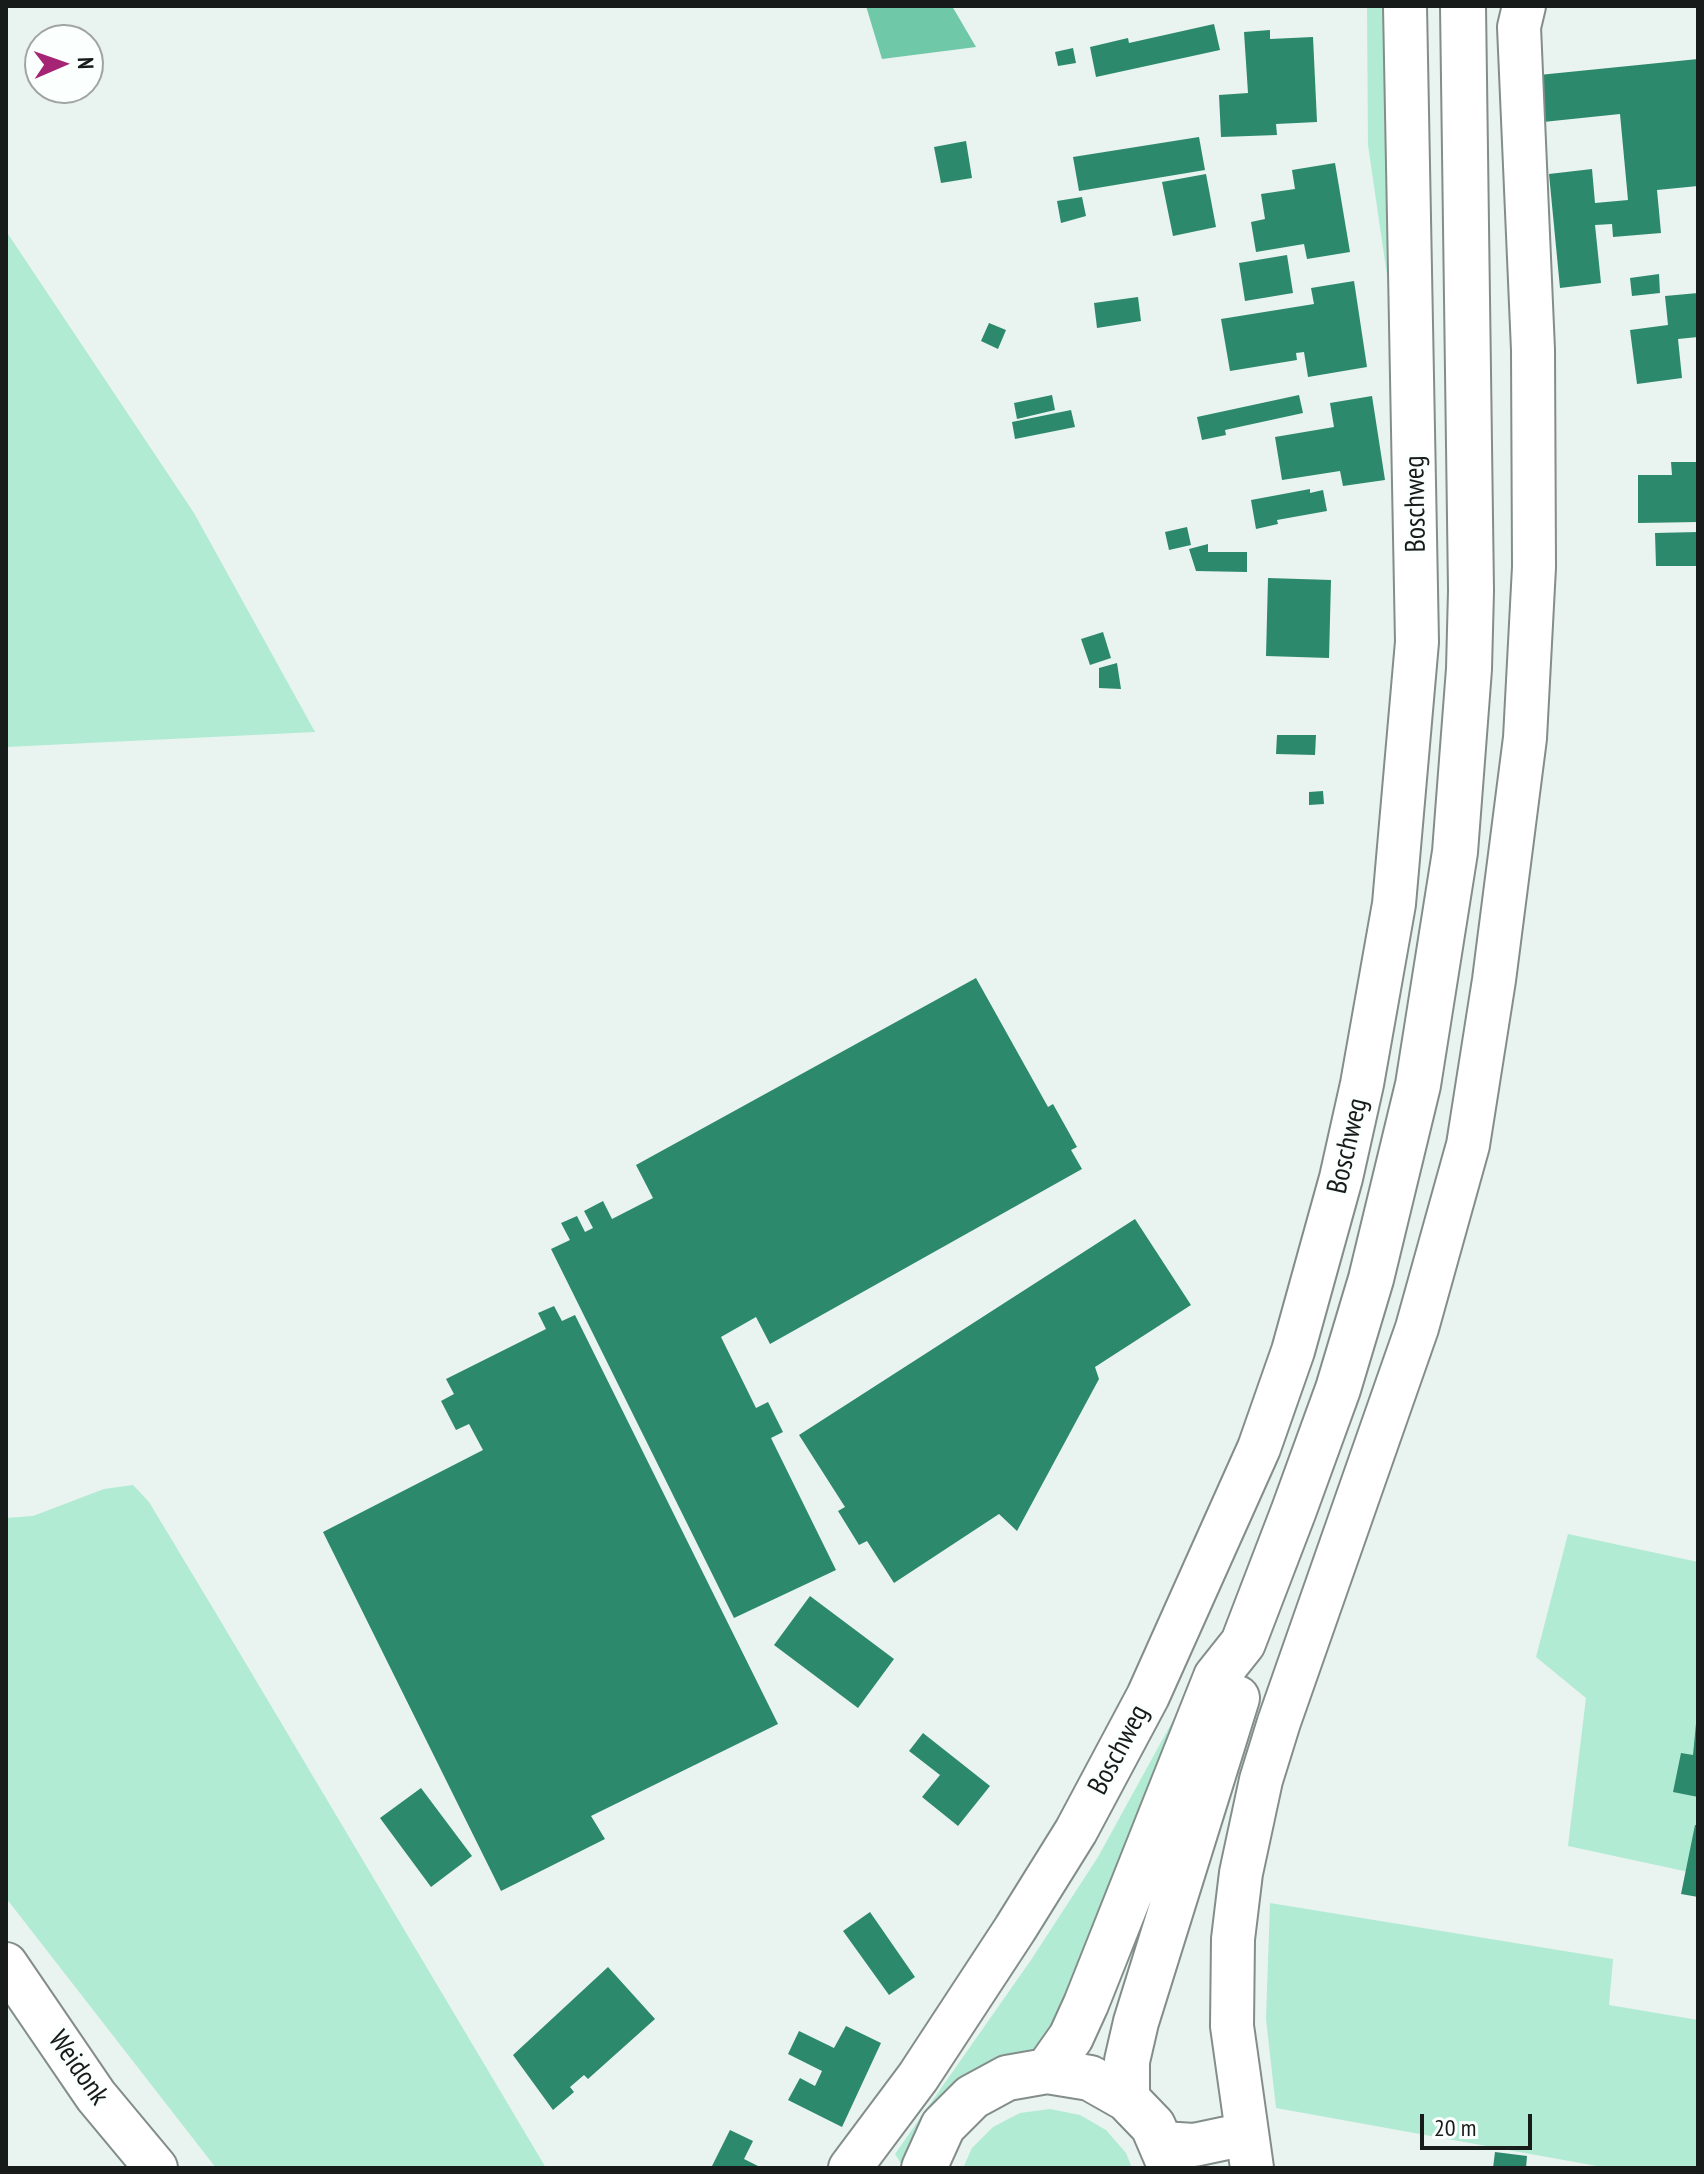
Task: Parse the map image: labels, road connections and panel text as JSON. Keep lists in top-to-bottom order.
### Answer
{
  "streets": {
    "main road": ["Boschweg"],
    "street": ["Weidonk"]
  },
  "scale_bar": "20 m",
  "north": "right"
}
